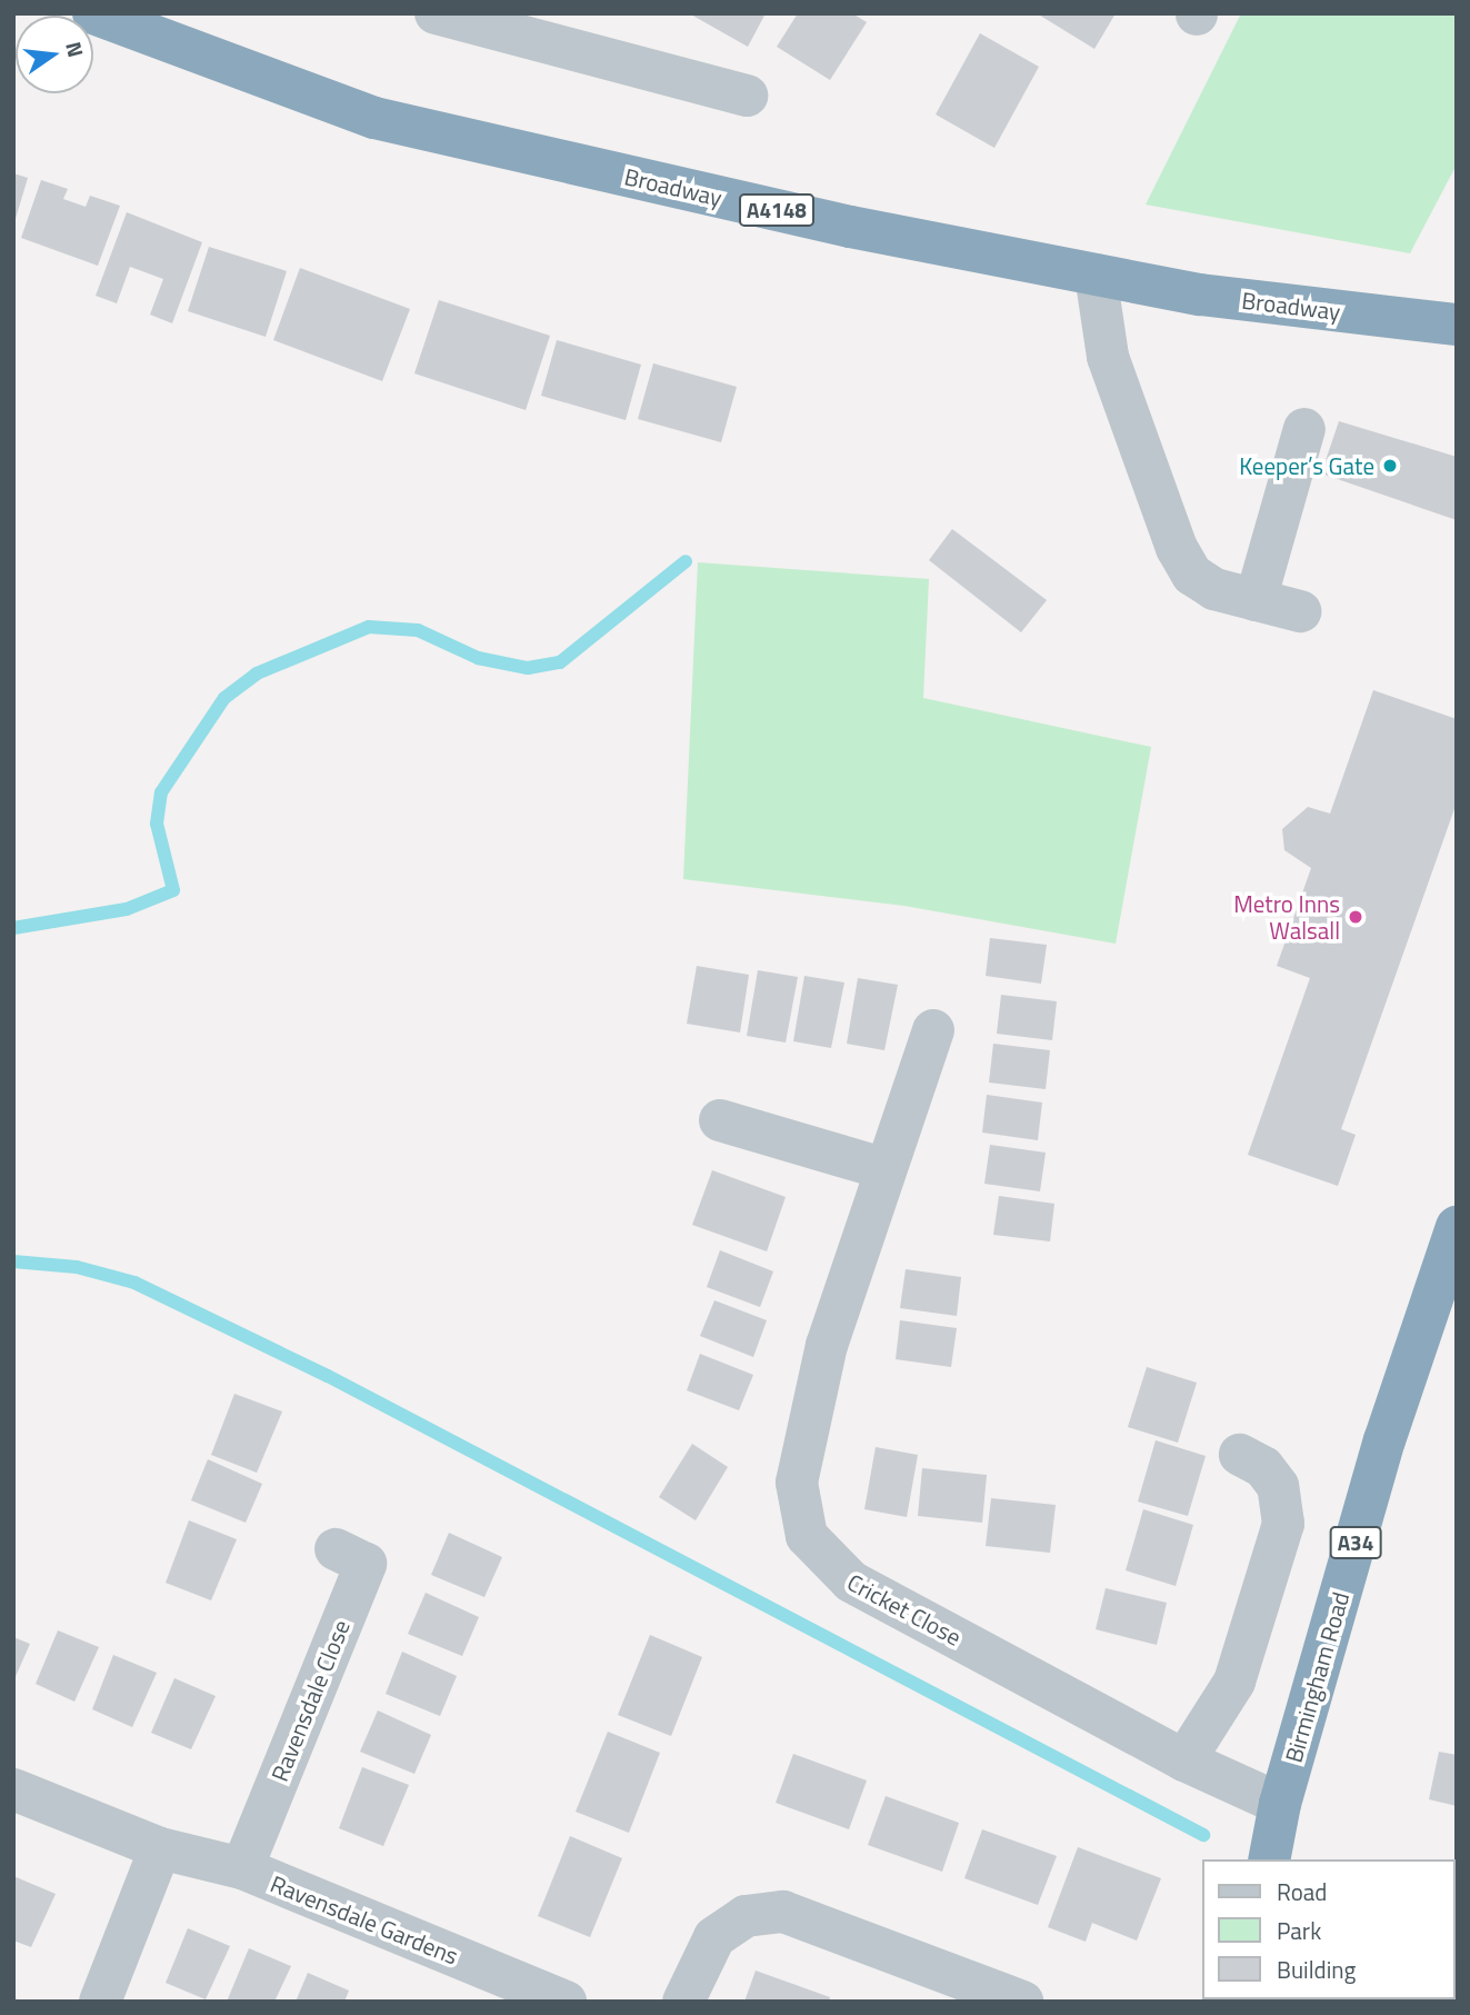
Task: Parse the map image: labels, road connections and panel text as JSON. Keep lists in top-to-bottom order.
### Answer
{
  "streets": {
    "highway": [
      "Broadway",
      "A4148",
      "A34",
      "Birmingham Road"
    ],
    "street": ["Cricket Close", "Ravensdale Close", "Ravensdale Gardens"]
  },
  "crossings": [
    ["Cricket Close", "Birmingham Road"],
    ["Ravensdale Close", "Ravensdale Gardens"]
  ],
  "places": ["Keeper’s Gate", "Metro Inns Walsall"],
  "legend": ["Road", "Park", "Building"],
  "north": "right"
}
